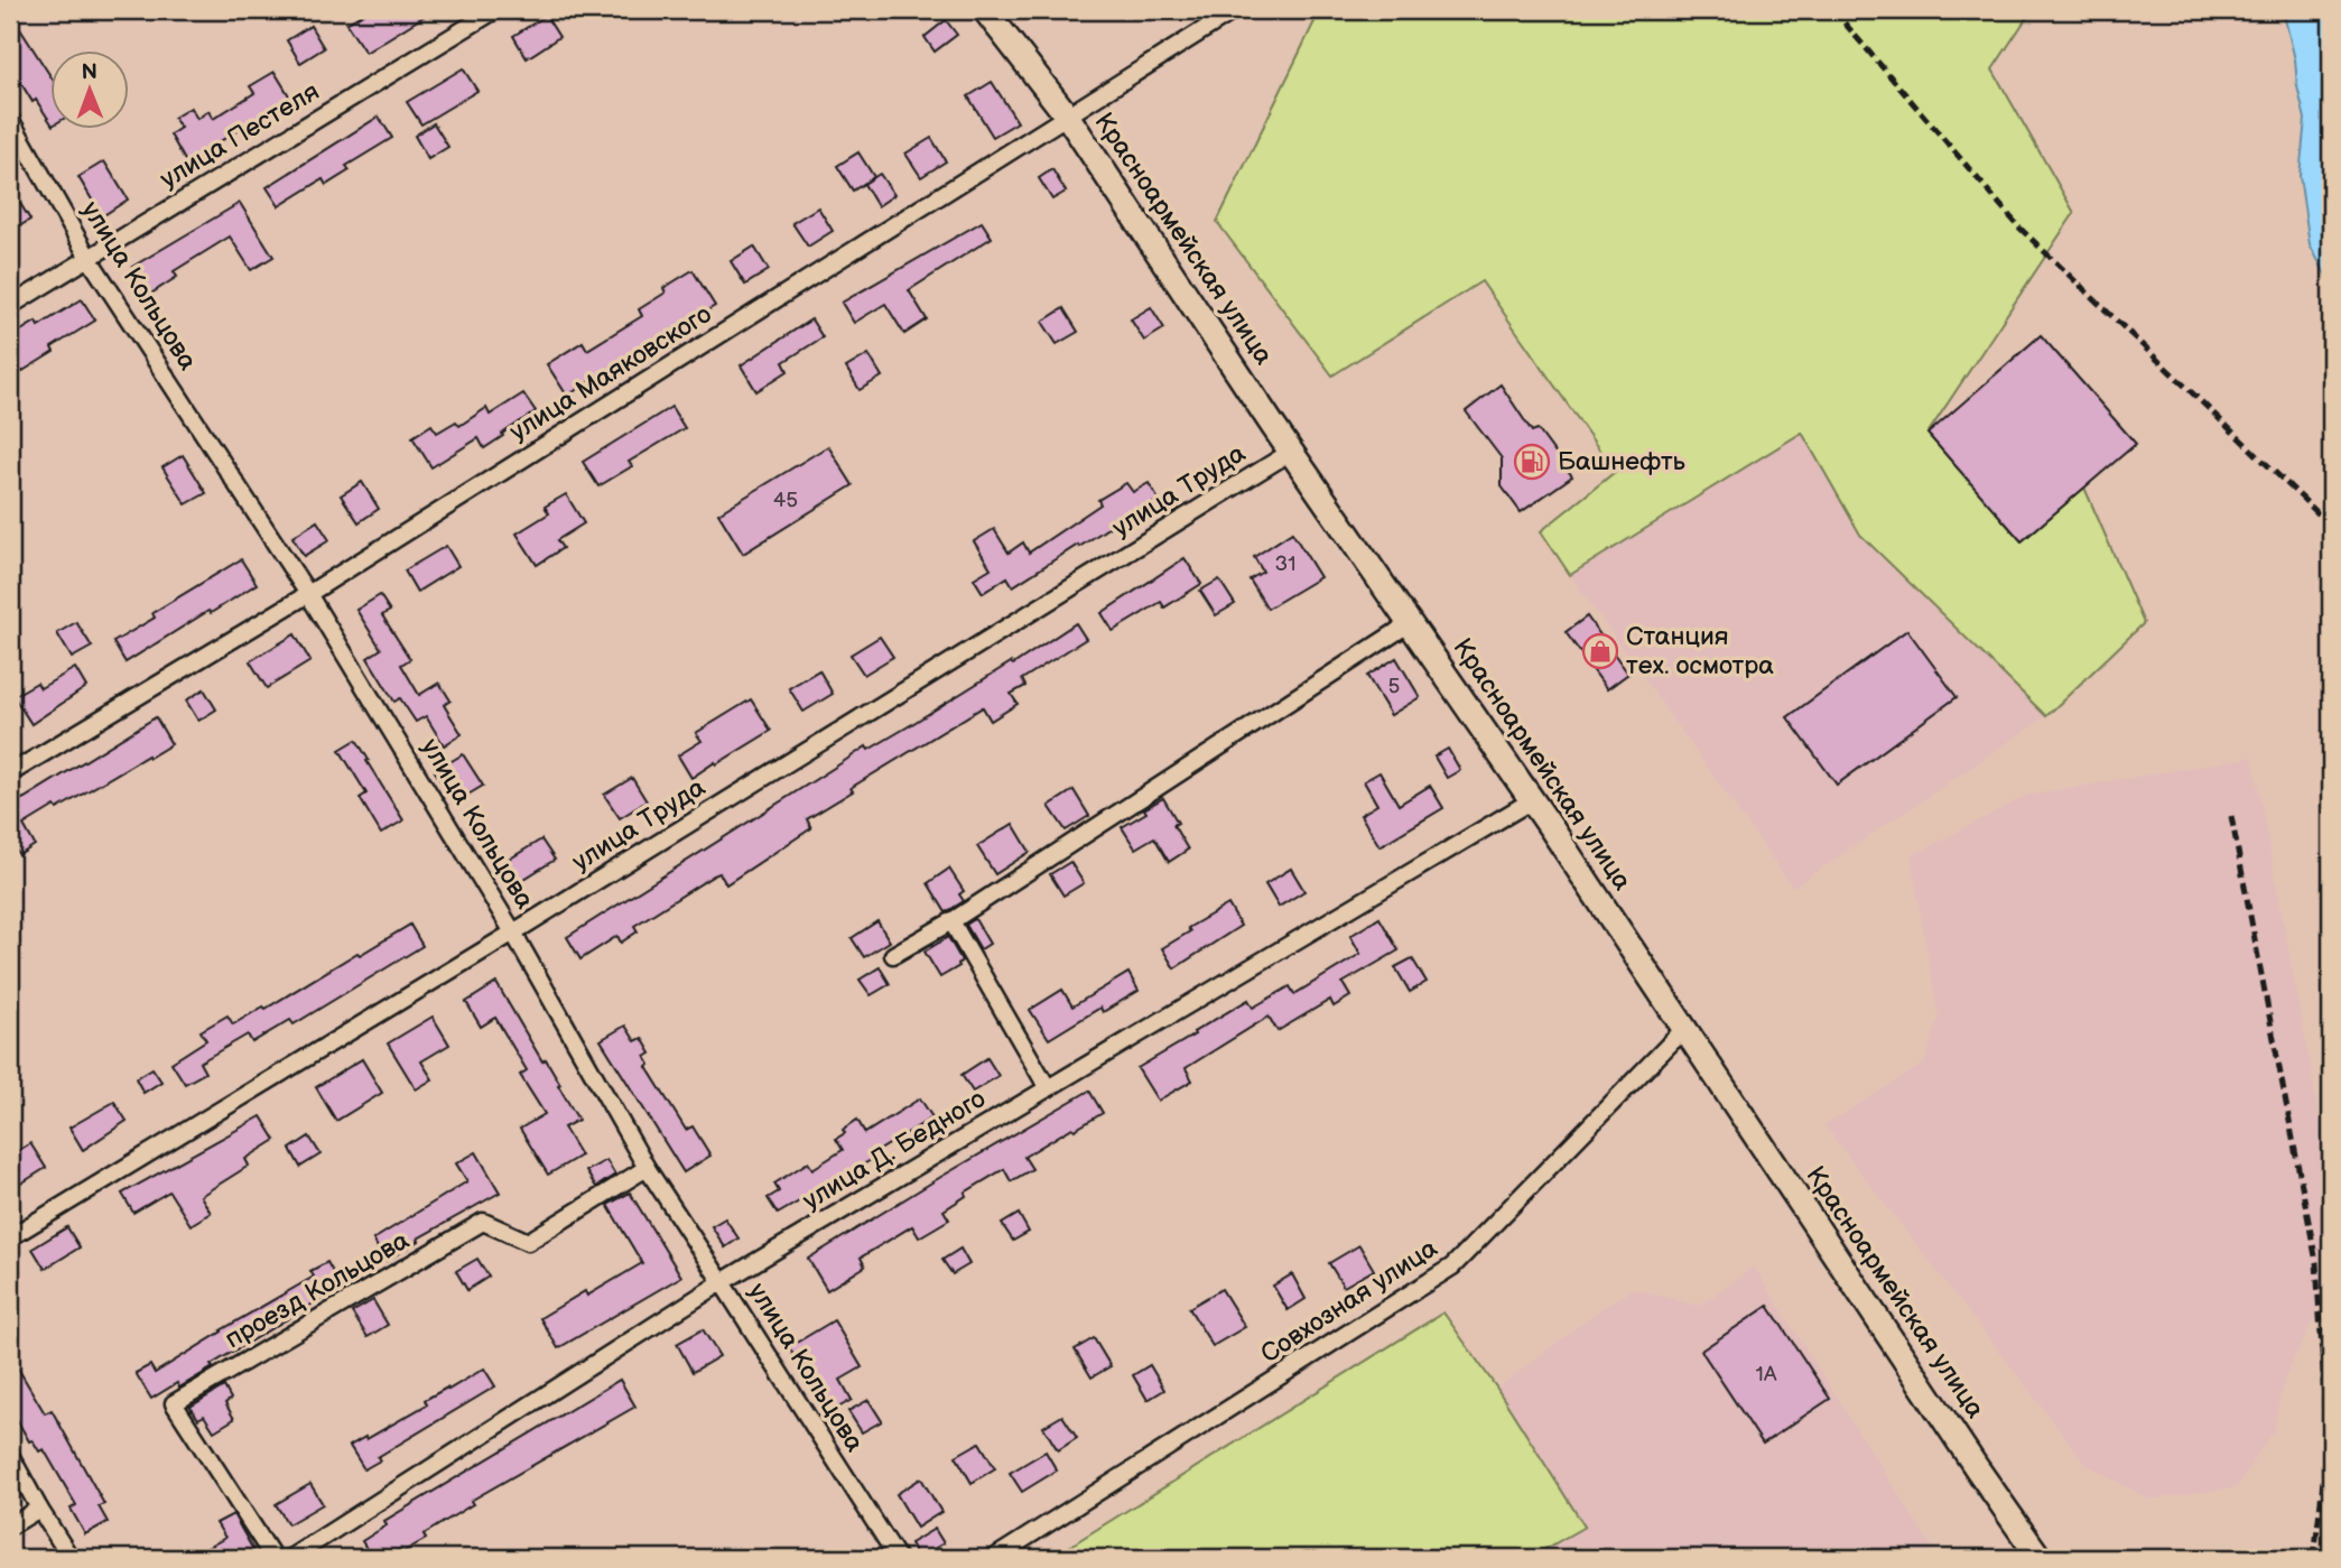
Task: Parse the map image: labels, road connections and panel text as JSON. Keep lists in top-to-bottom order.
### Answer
{
  "streets": {
    "main road": ["Красноармейская улица"],
    "street": [
      "улица Пестеля",
      "улица Кольцова",
      "улица Маяковского",
      "улица Труда",
      "улица Д. Бедного",
      "проезд Кольцова",
      "Совхозная улица"
    ]
  },
  "crossings": [
    ["улица Пестеля", "улица Кольцова"],
    ["Красноармейская улица", "улица Маяковского"],
    ["Красноармейская улица", "улица Труда"],
    ["Красноармейская улица", "улица Д. Бедного"],
    ["Красноармейская улица", "Совхозная улица"],
    ["улица Кольцова", "улица Маяковского"],
    ["улица Кольцова", "улица Труда"],
    ["улица Кольцова", "улица Д. Бедного"],
    ["улица Кольцова", "проезд Кольцова"]
  ],
  "places": {
    "fuel station": ["Башнефть"],
    "shop": ["Станция тех. осмотра"]
  },
  "house_numbers": [
    "45",
    "31",
    "5",
    "1А"
  ],
  "north": "top"
}
